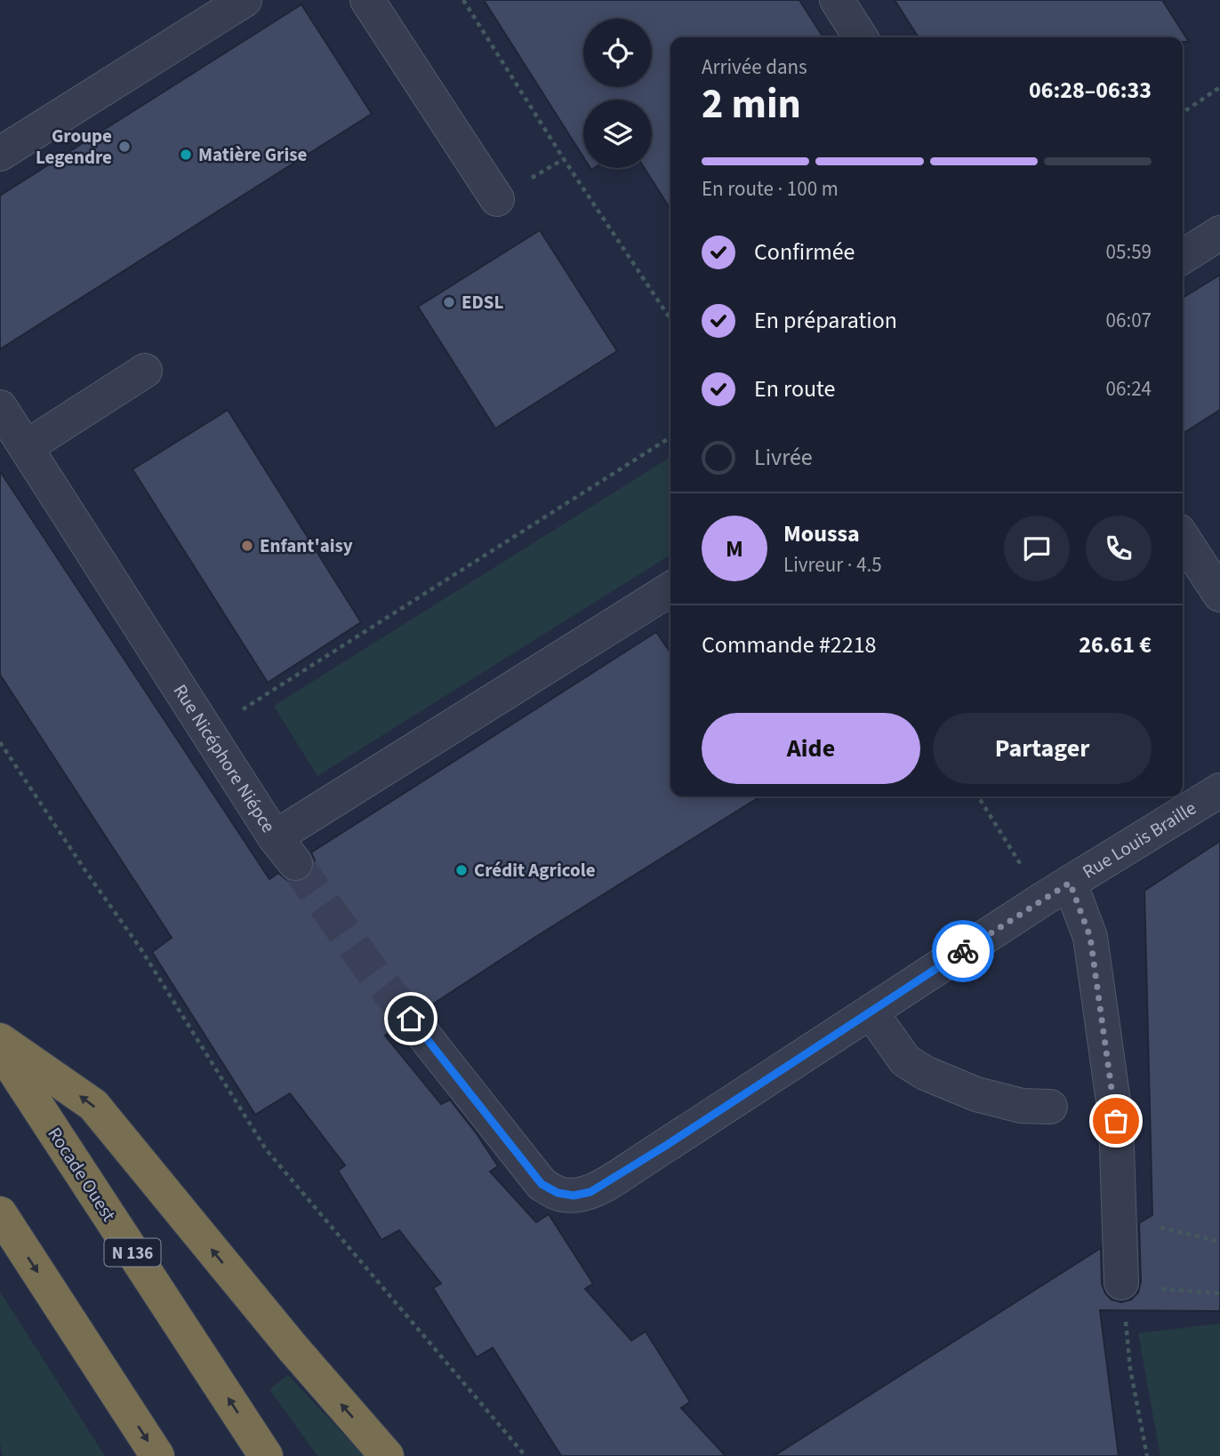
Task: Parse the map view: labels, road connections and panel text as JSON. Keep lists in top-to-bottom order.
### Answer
{
  "streets": {
    "highway": ["Rocade Ouest", "N 136"],
    "street": ["Rue Nicéphore Niépce", "Rue Louis Braille"]
  },
  "places": [
    "Groupe Legendre",
    "Matière Grise",
    "EDSL",
    "Enfant'aisy",
    "Crédit Agricole"
  ],
  "page": {
    "heading": ["2 min", "Arrivée dans", "06:28–06:33"],
    "panel": [
      "Moussa",
      "Livreur · 4.5",
      "Commande #2218",
      "26.61 €"
    ],
    "bar": "En route · 100 m",
    "list": [
      ["Confirmée", "05:59"],
      ["En préparation", "06:07"],
      ["En route", "06:24"],
      "Livrée"
    ],
    "round": "M",
    "buttons": ["Aide", "Partager"]
  }
}
